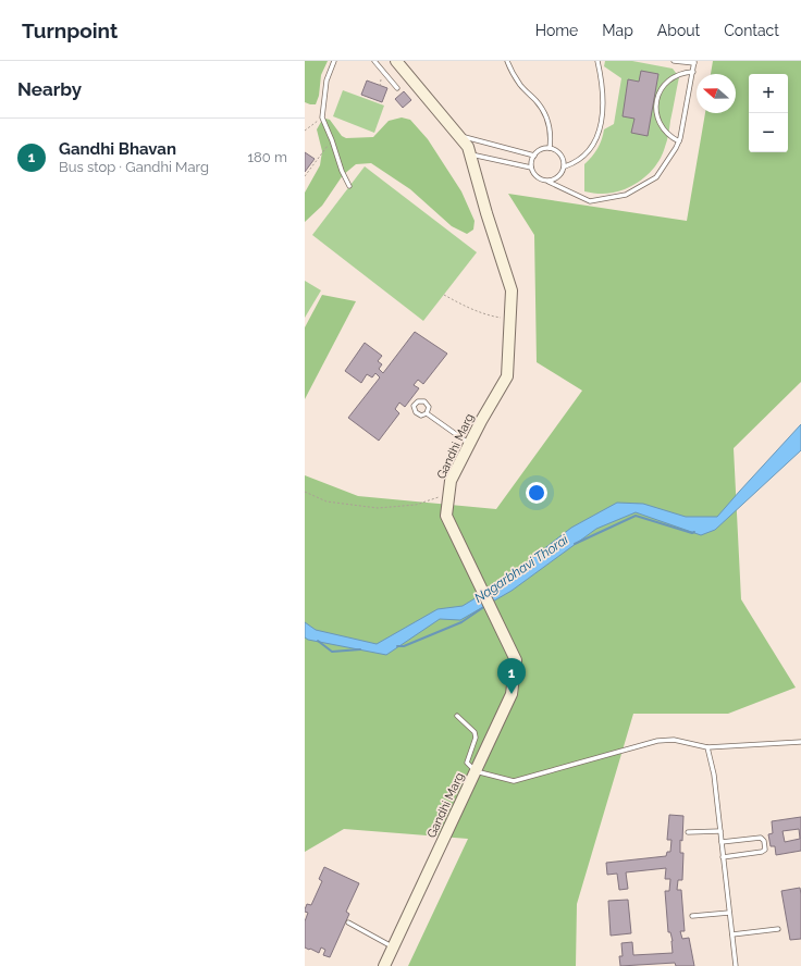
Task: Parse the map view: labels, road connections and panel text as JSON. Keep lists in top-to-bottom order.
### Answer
{
  "streets": {
    "main road": ["Gandhi Marg"]
  },
  "water": ["Nagarbhavi Thorai"],
  "north": "left",
  "page": {
    "header": "Turnpoint",
    "nav": [
      "Home",
      "Map",
      "About",
      "Contact"
    ],
    "heading": "Nearby",
    "map_buttons": ["+", "−"],
    "list": [
      {
        "mark": "1",
        "name": "Gandhi Bhavan",
        "note": "Bus stop · Gandhi Marg",
        "value": "180 m"
      }
    ],
    "pins": "1"
  }
}
